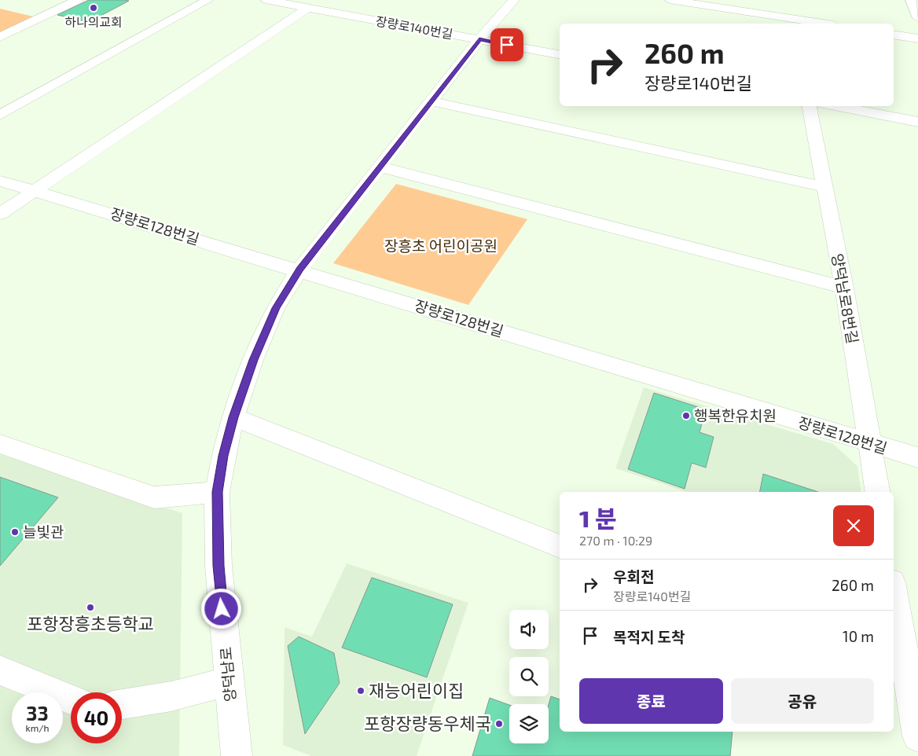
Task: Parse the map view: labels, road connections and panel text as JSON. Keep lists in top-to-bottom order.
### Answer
{
  "streets": {
    "street": [
      "장량로140번길",
      "장량로128번길",
      "양덕남로8번길",
      "양덕남로"
    ]
  },
  "crossings": [
    ["장량로140번길", "양덕남로"],
    ["장량로128번길", "양덕남로8번길"],
    ["장량로128번길", "양덕남로"]
  ],
  "parks": ["장흥초 어린이공원"],
  "places": [
    "하나의교회",
    "행복한유치원",
    "늘빛관",
    "포항장흥초등학교",
    "재능어린이집",
    "포항장량동우체국"
  ],
  "page": {
    "turn": ["260 m", "장량로140번길"],
    "heading": ["1 분", "270 m · 10:29"],
    "list": [
      {
        "name": "우회전",
        "note": "장량로140번길",
        "value": "260 m"
      },
      {
        "name": "목적지 도착",
        "value": "10 m"
      }
    ],
    "buttons": ["종료", "공유"],
    "speed": "33 km/h",
    "limit": "40"
  }
}
